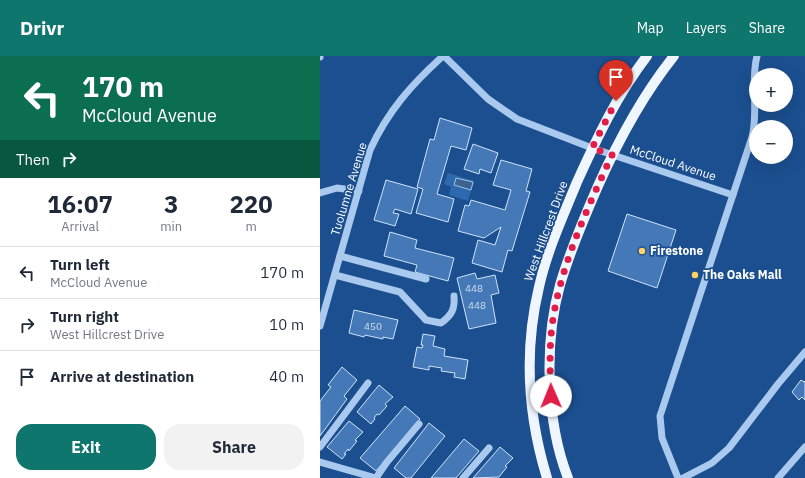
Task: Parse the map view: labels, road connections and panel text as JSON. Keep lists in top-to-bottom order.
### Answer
{
  "streets": {
    "main road": ["West Hillcrest Drive"],
    "street": ["McCloud Avenue", "Tuolumne Avenue"]
  },
  "crossings": [
    ["McCloud Avenue", "Tuolumne Avenue"],
    ["McCloud Avenue", "West Hillcrest Drive"]
  ],
  "places": ["Firestone", "The Oaks Mall"],
  "house_numbers": ["448", "448", "450"],
  "page": {
    "header": "Drivr",
    "nav": ["Map", "Layers", "Share"],
    "turn": ["170 m", "McCloud Avenue"],
    "map_buttons": ["+", "−"],
    "then": "Then",
    "eta": [
      "16:07",
      "Arrival",
      "3",
      "min",
      "220",
      "m"
    ],
    "list": [
      {
        "name": "Turn left",
        "note": "McCloud Avenue",
        "value": "170 m"
      },
      {
        "name": "Turn right",
        "note": "West Hillcrest Drive",
        "value": "10 m"
      },
      {
        "name": "Arrive at destination",
        "value": "40 m"
      }
    ],
    "buttons": ["Exit", "Share"]
  }
}
